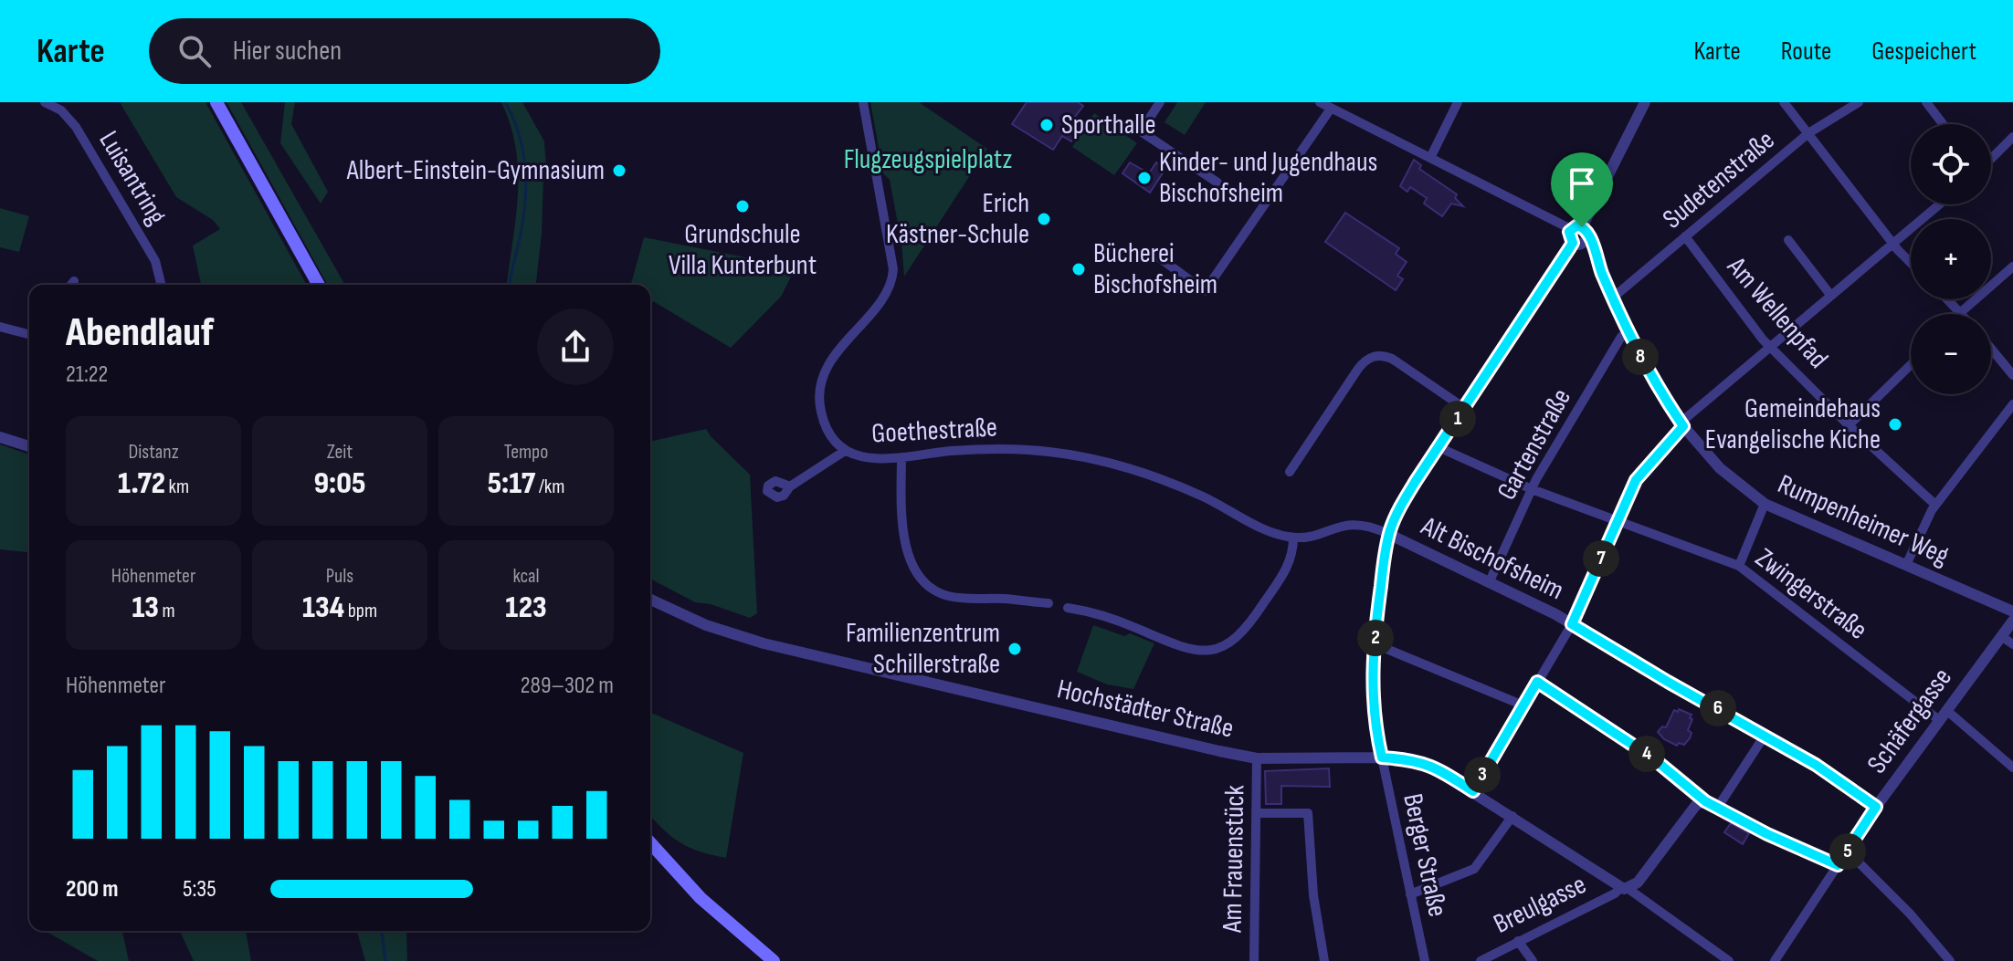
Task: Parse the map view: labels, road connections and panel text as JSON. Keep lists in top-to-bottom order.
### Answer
{
  "streets": {
    "street": [
      "Luisantring",
      "Sudetenstraße",
      "Am Wellenpfad",
      "Goethestraße",
      "Gartenstraße",
      "Rumpenheimer Weg",
      "Alt Bischofsheim",
      "Zwingerstraße",
      "Hochstädter Straße",
      "Schäfergasse",
      "Berger Straße",
      "Am Frauenstück",
      "Breulgasse"
    ]
  },
  "crossings": [
    ["Sudetenstraße", "Am Wellenpfad"],
    ["Sudetenstraße", "Rumpenheimer Weg"],
    ["Gartenstraße", "Rumpenheimer Weg"],
    ["Gartenstraße", "Alt Bischofsheim"],
    ["Gartenstraße", "Zwingerstraße"],
    ["Alt Bischofsheim", "Schäfergasse"],
    ["Zwingerstraße", "Schäfergasse"],
    ["Hochstädter Straße", "Berger Straße"],
    ["Hochstädter Straße", "Am Frauenstück"],
    ["Hochstädter Straße", "Breulgasse"]
  ],
  "parks": ["Flugzeugspielplatz"],
  "places": [
    "Sporthalle",
    "Albert-Einstein-Gymnasium",
    "Kinder- und Jugendhaus Bischofsheim",
    "Grundschule Villa Kunterbunt",
    "Erich Kästner-Schule",
    "Bücherei Bischofsheim",
    "Gemeindehaus Evangelische Kiche",
    "Familienzentrum Schillerstraße"
  ],
  "page": {
    "header": "Karte",
    "search": "Hier suchen",
    "nav": ["Karte", "Route", "Gespeichert"],
    "map_buttons": ["+", "−"],
    "heading": ["Abendlauf", "21:22"],
    "pins": [
      "8",
      "1",
      "7",
      "2",
      "6",
      "4",
      "3",
      "5"
    ],
    "stats": [
      ["Distanz", "1.72 km"],
      ["Zeit", "9:05"],
      ["Tempo", "5:17 /km"],
      ["Höhenmeter", "13 m"],
      ["Puls", "134 bpm"],
      ["kcal", "123"]
    ],
    "chart": ["Höhenmeter", "289–302 m"],
    "list": [
      {
        "name": "200 m",
        "note": "5:35"
      }
    ]
  }
}
